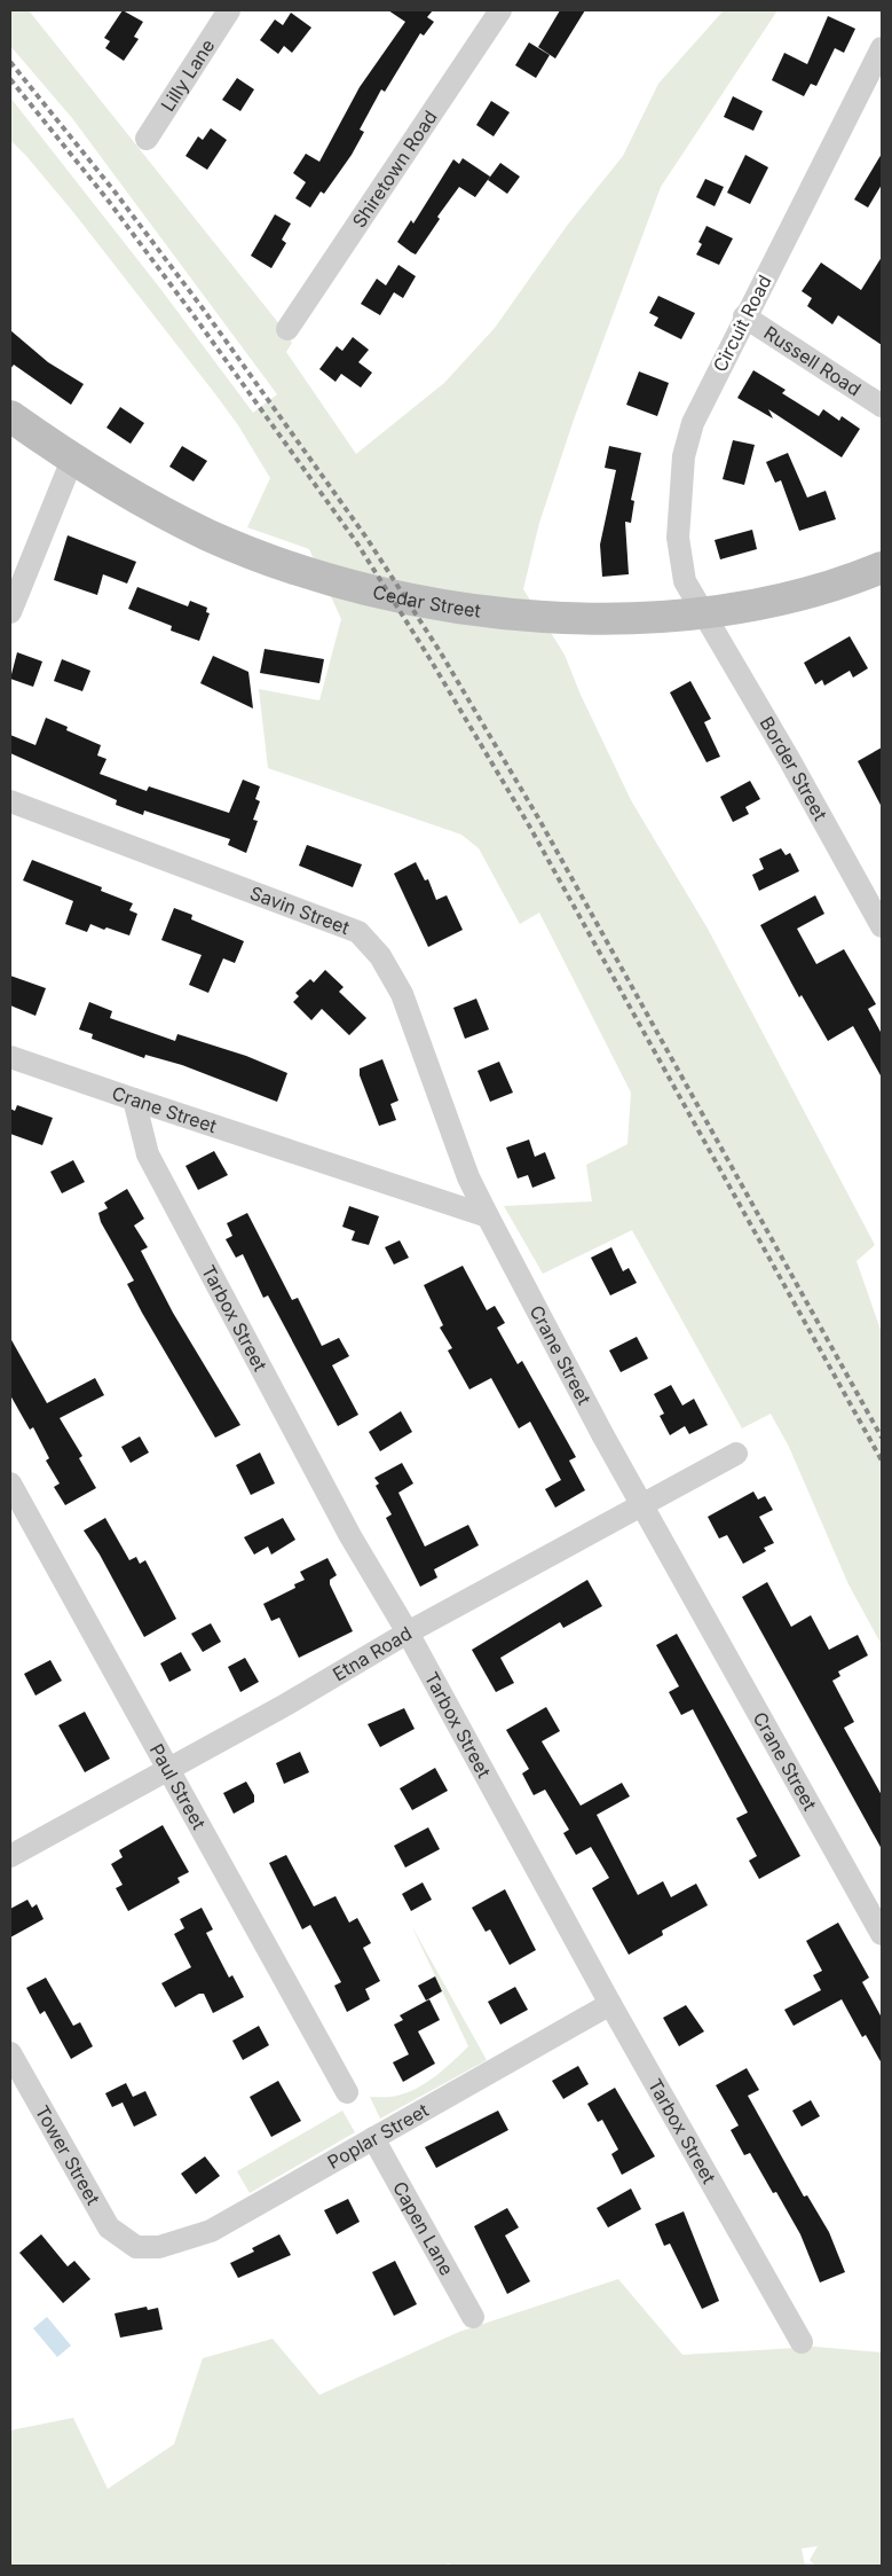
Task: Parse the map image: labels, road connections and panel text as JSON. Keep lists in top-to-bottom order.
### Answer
{
  "streets": {
    "street": [
      "Lilly Lane",
      "Shiretown Road",
      "Circuit Road",
      "Russell Road",
      "Cedar Street",
      "Border Street",
      "Savin Street",
      "Crane Street",
      "Tarbox Street",
      "Etna Road",
      "Paul Street",
      "Poplar Street",
      "Tower Street",
      "Capen Lane"
    ]
  },
  "crossings": [
    ["Circuit Road", "Russell Road"],
    ["Circuit Road", "Cedar Street"],
    ["Circuit Road", "Border Street"],
    ["Cedar Street", "Border Street"],
    ["Savin Street", "Crane Street"],
    ["Crane Street", "Tarbox Street"],
    ["Crane Street", "Etna Road"],
    ["Tarbox Street", "Etna Road"],
    ["Tarbox Street", "Poplar Street"],
    ["Etna Road", "Paul Street"],
    ["Poplar Street", "Tower Street"],
    ["Poplar Street", "Capen Lane"]
  ]
}
